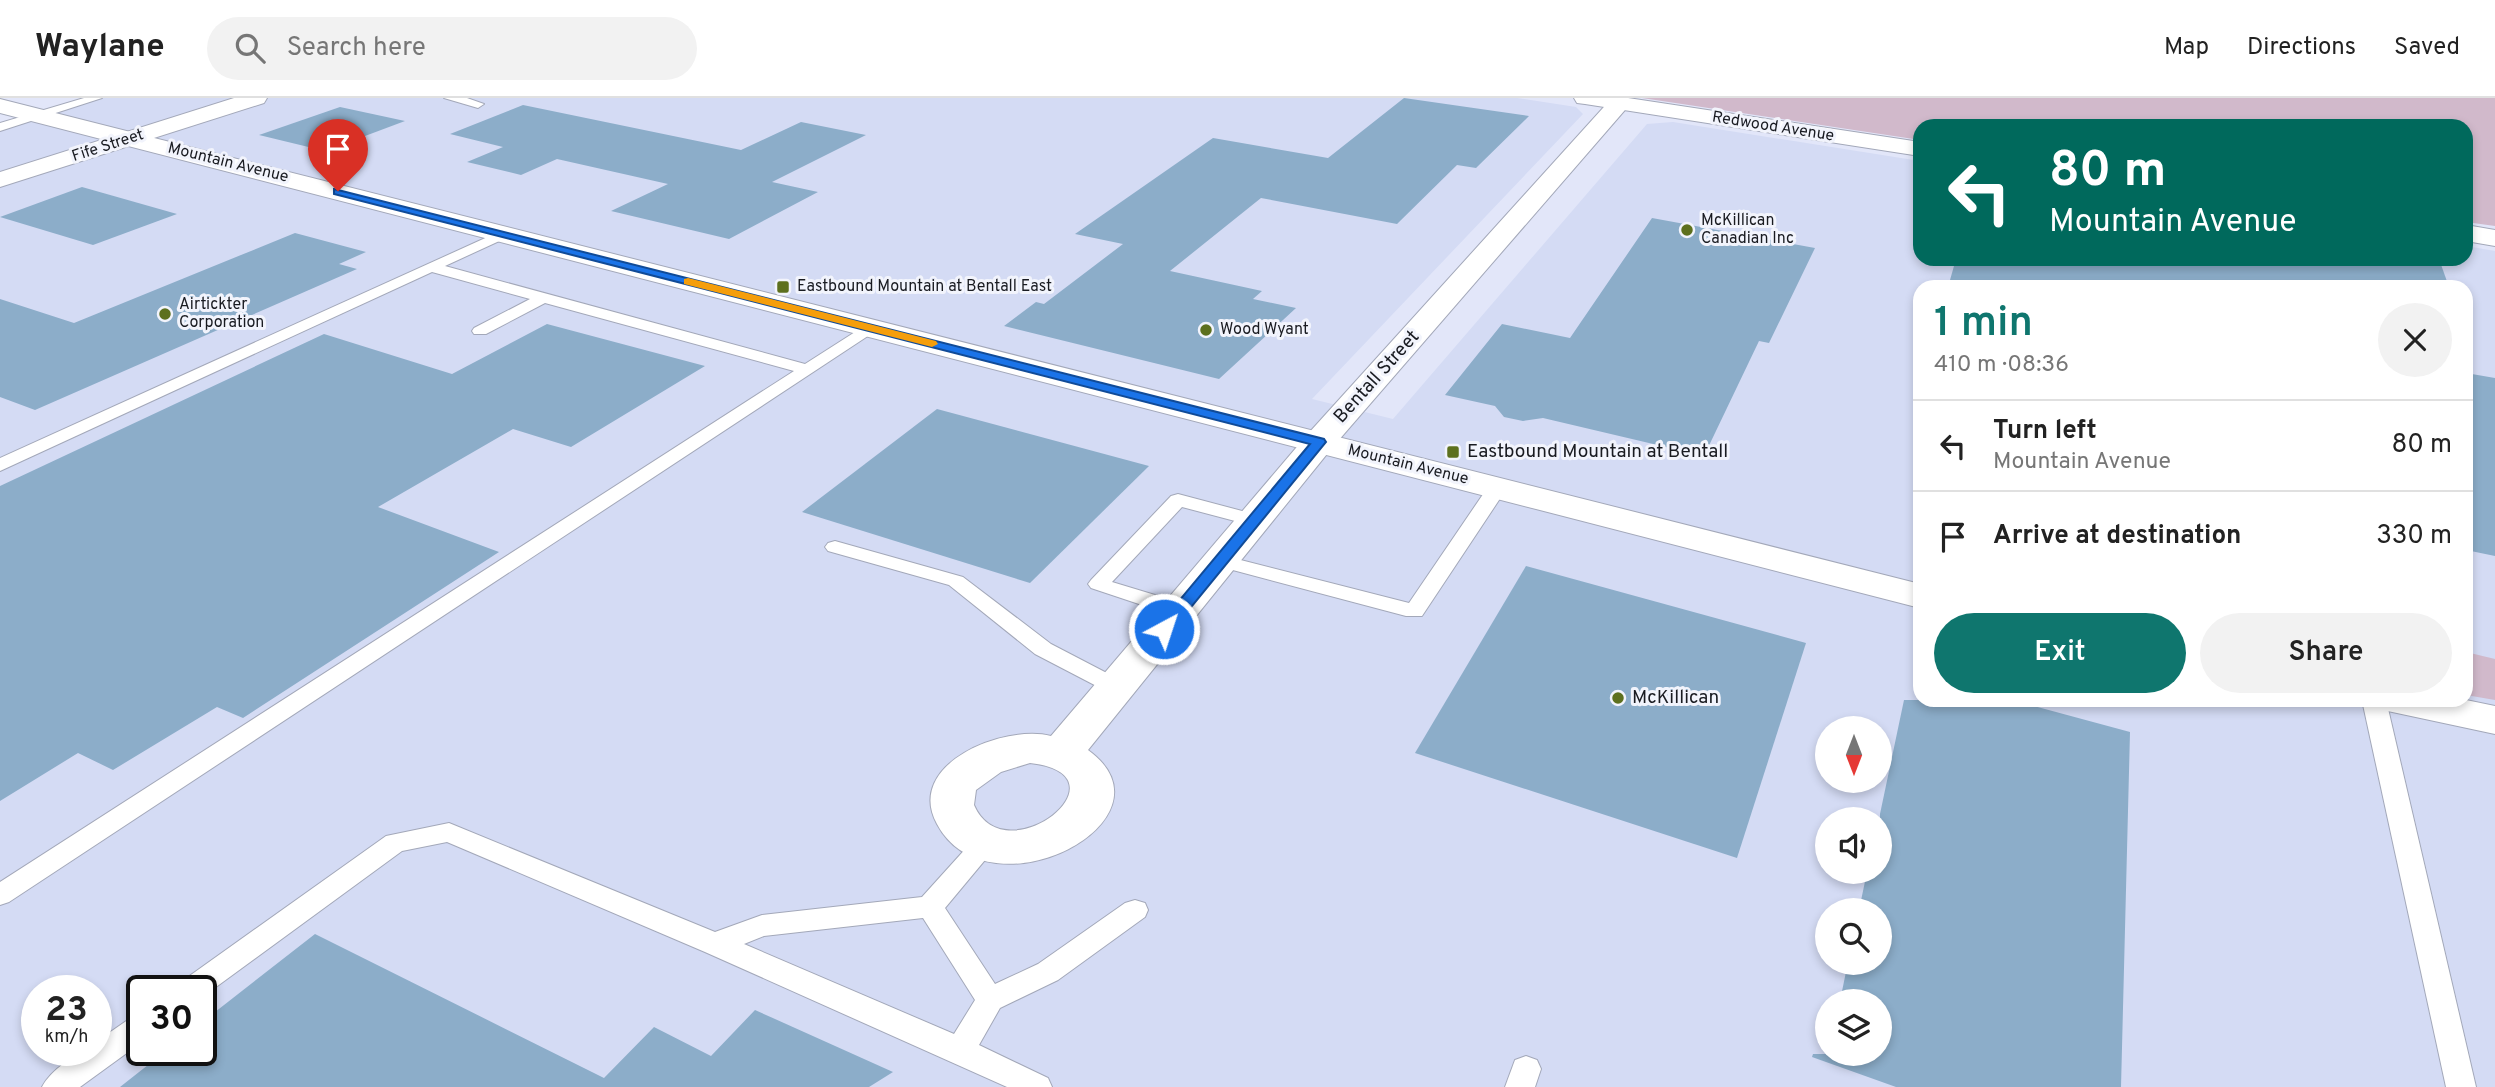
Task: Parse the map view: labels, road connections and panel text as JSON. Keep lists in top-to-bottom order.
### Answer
{
  "streets": {
    "street": [
      "Redwood Avenue",
      "Fife Street",
      "Mountain Avenue",
      "Bentall Street"
    ]
  },
  "crossings": [
    ["Redwood Avenue", "Bentall Street"],
    ["Fife Street", "Mountain Avenue"],
    ["Mountain Avenue", "Bentall Street"]
  ],
  "places": {
    "other": [
      "McKillican Canadian Inc",
      "Airtickter Corporation",
      "Wood Wyant",
      "McKillican"
    ],
    "transit": ["Eastbound Mountain at Bentall East", "Eastbound Mountain at Bentall"]
  },
  "north": "bottom",
  "page": {
    "header": "Waylane",
    "search": "Search here",
    "nav": ["Map", "Directions", "Saved"],
    "turn": ["80 m", "Mountain Avenue"],
    "heading": ["1 min", "410 m · 08:36"],
    "list": [
      {
        "name": "Turn left",
        "note": "Mountain Avenue",
        "value": "80 m"
      },
      {
        "name": "Arrive at destination",
        "value": "330 m"
      }
    ],
    "buttons": ["Exit", "Share"],
    "speed": "23 km/h",
    "limit": "30"
  }
}
